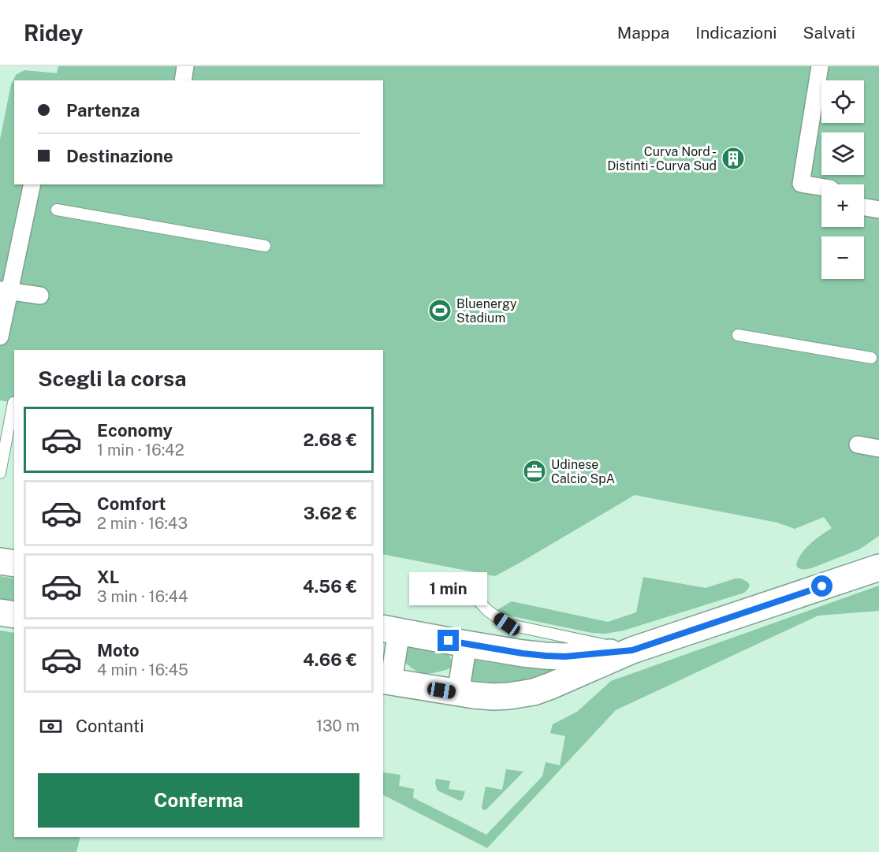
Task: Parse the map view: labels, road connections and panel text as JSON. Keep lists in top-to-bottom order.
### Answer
{
  "places": {
    "building": ["Curva Nord - Distinti - Curva Sud"],
    "sports": ["Bluenergy Stadium"],
    "office": ["Udinese Calcio SpA"]
  },
  "page": {
    "header": "Ridey",
    "nav": ["Mappa", "Indicazioni", "Salvati"],
    "map_buttons": ["+", "−"],
    "banner": ["Partenza", "Destinazione"],
    "heading": "Scegli la corsa",
    "list": [
      {
        "name": "Economy",
        "note": "1 min · 16:42",
        "value": "2.68 €"
      },
      {
        "name": "Comfort",
        "note": "2 min · 16:43",
        "value": "3.62 €"
      },
      {
        "name": "XL",
        "note": "3 min · 16:44",
        "value": "4.56 €"
      },
      {
        "name": "Moto",
        "note": "4 min · 16:45",
        "value": "4.66 €"
      }
    ],
    "bubble": "1 min",
    "pay": ["Contanti", "130 m"],
    "buttons": "Conferma"
  }
}
